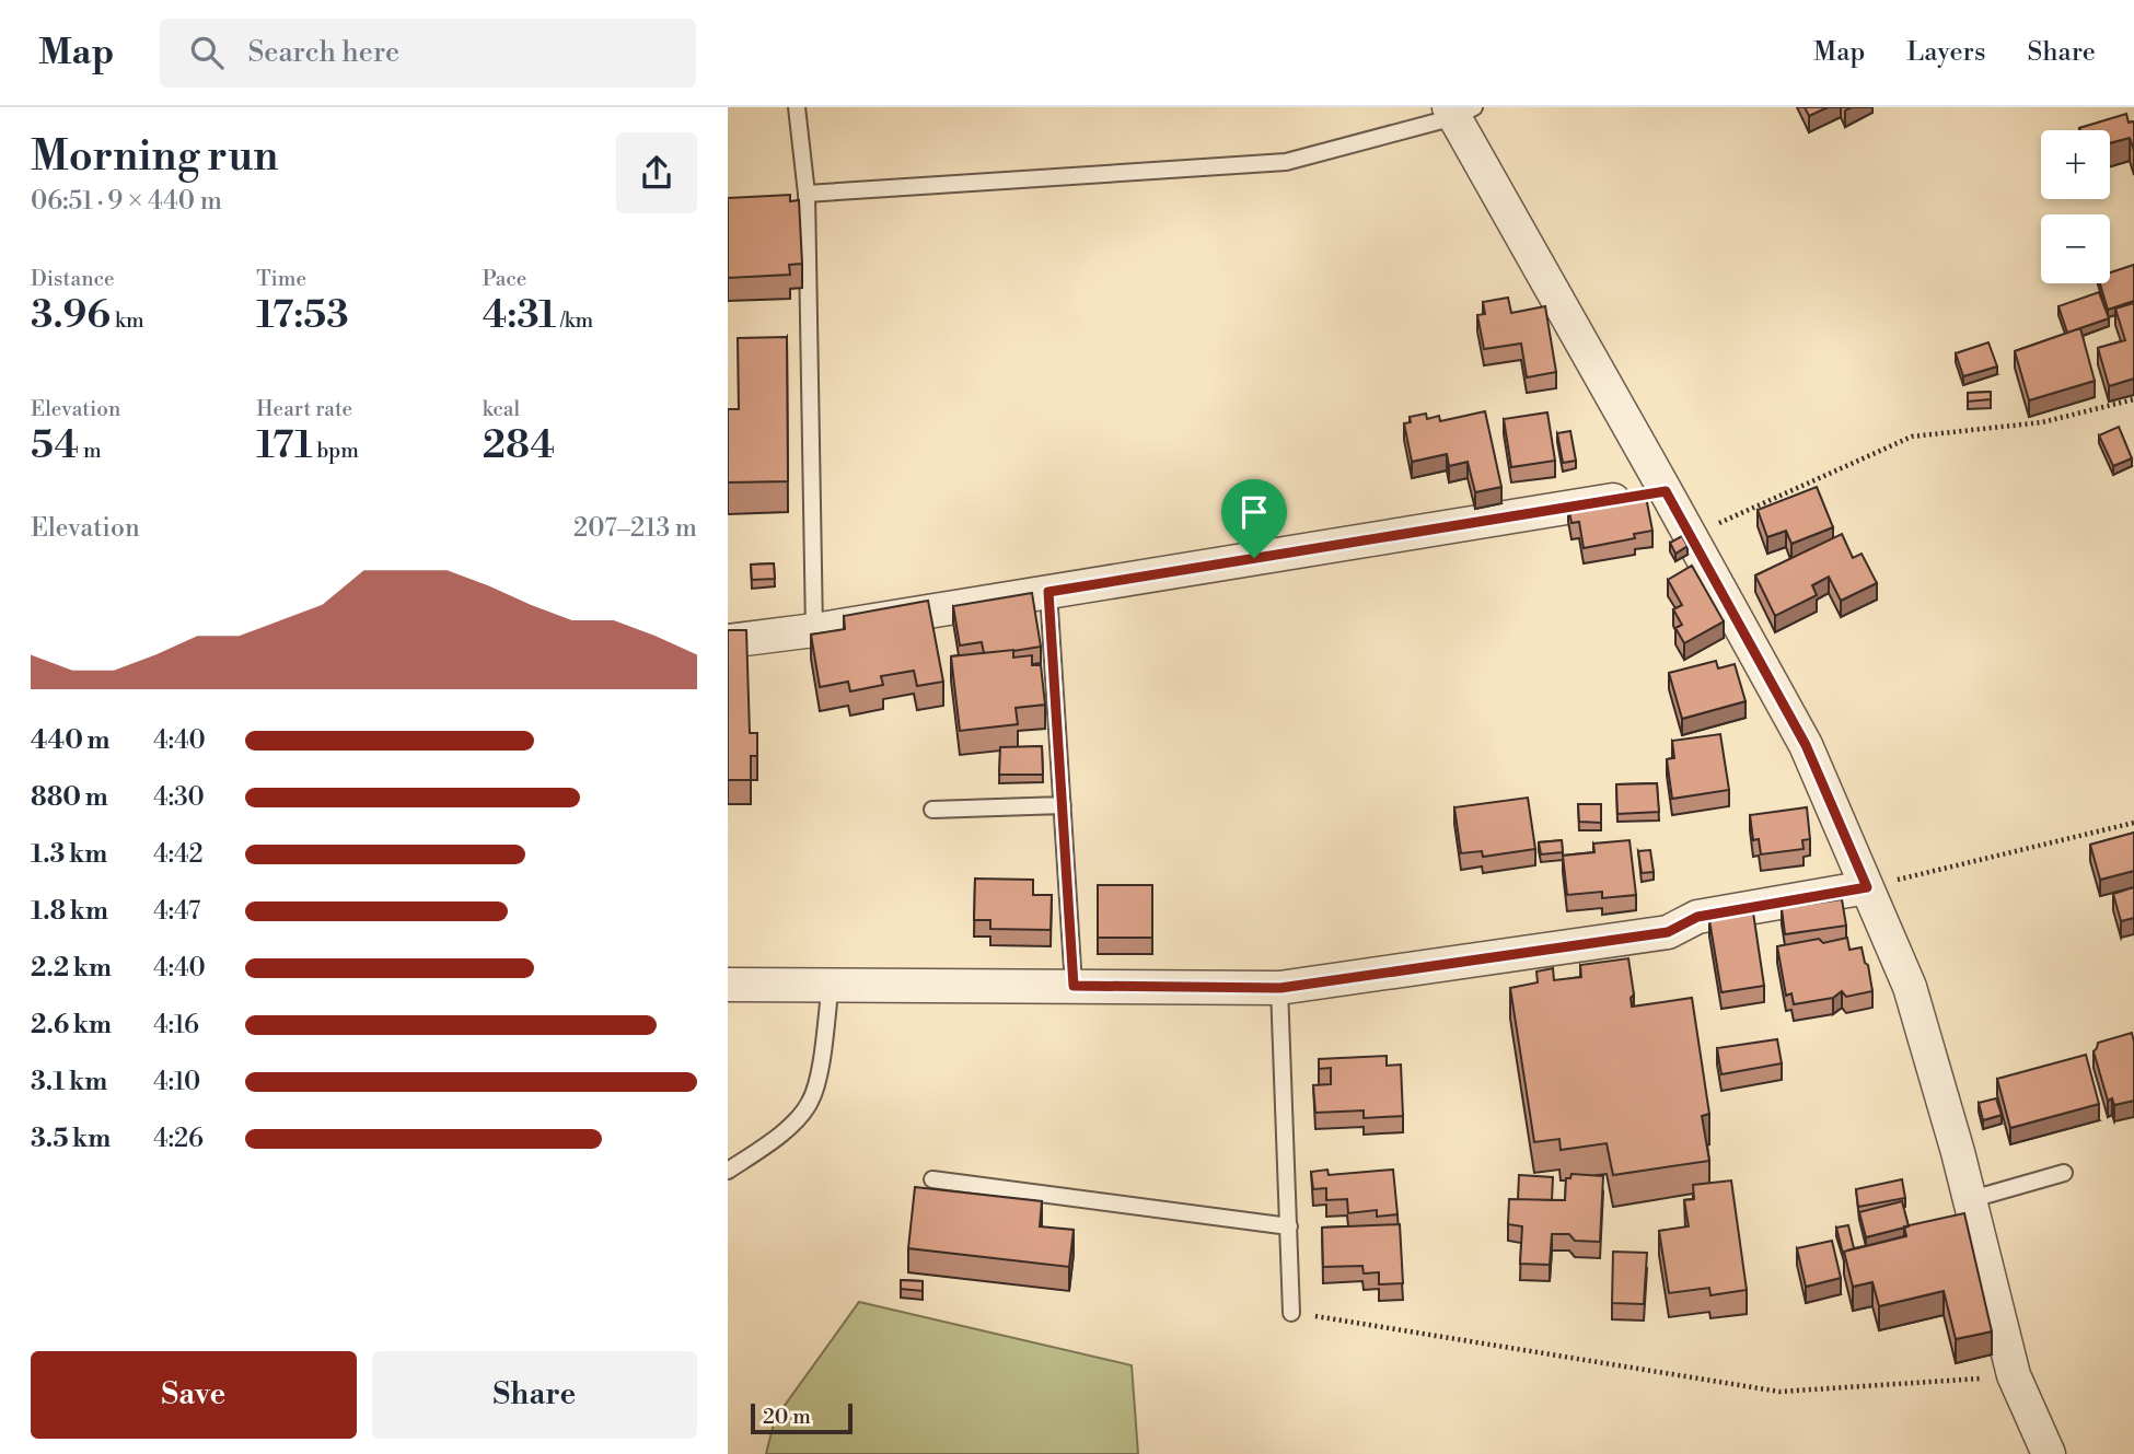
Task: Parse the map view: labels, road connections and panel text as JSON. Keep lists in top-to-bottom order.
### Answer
{
  "scale_bar": "20 m",
  "page": {
    "header": "Map",
    "search": "Search here",
    "nav": ["Map", "Layers", "Share"],
    "heading": ["Morning run", "06:51 · 9 × 440 m"],
    "map_buttons": ["+", "−"],
    "stats": [
      ["Distance", "3.96 km"],
      ["Time", "17:53"],
      ["Pace", "4:31 /km"],
      ["Elevation", "54 m"],
      ["Heart rate", "171 bpm"],
      ["kcal", "284"]
    ],
    "chart": ["Elevation", "207–213 m"],
    "list": [
      {
        "name": "440 m",
        "note": "4:40"
      },
      {
        "name": "880 m",
        "note": "4:30"
      },
      {
        "name": "1.3 km",
        "note": "4:42"
      },
      {
        "name": "1.8 km",
        "note": "4:47"
      },
      {
        "name": "2.2 km",
        "note": "4:40"
      },
      {
        "name": "2.6 km",
        "note": "4:16"
      },
      {
        "name": "3.1 km",
        "note": "4:10"
      },
      {
        "name": "3.5 km",
        "note": "4:26"
      }
    ],
    "buttons": ["Save", "Share"],
    "scale": "20 m"
  }
}
